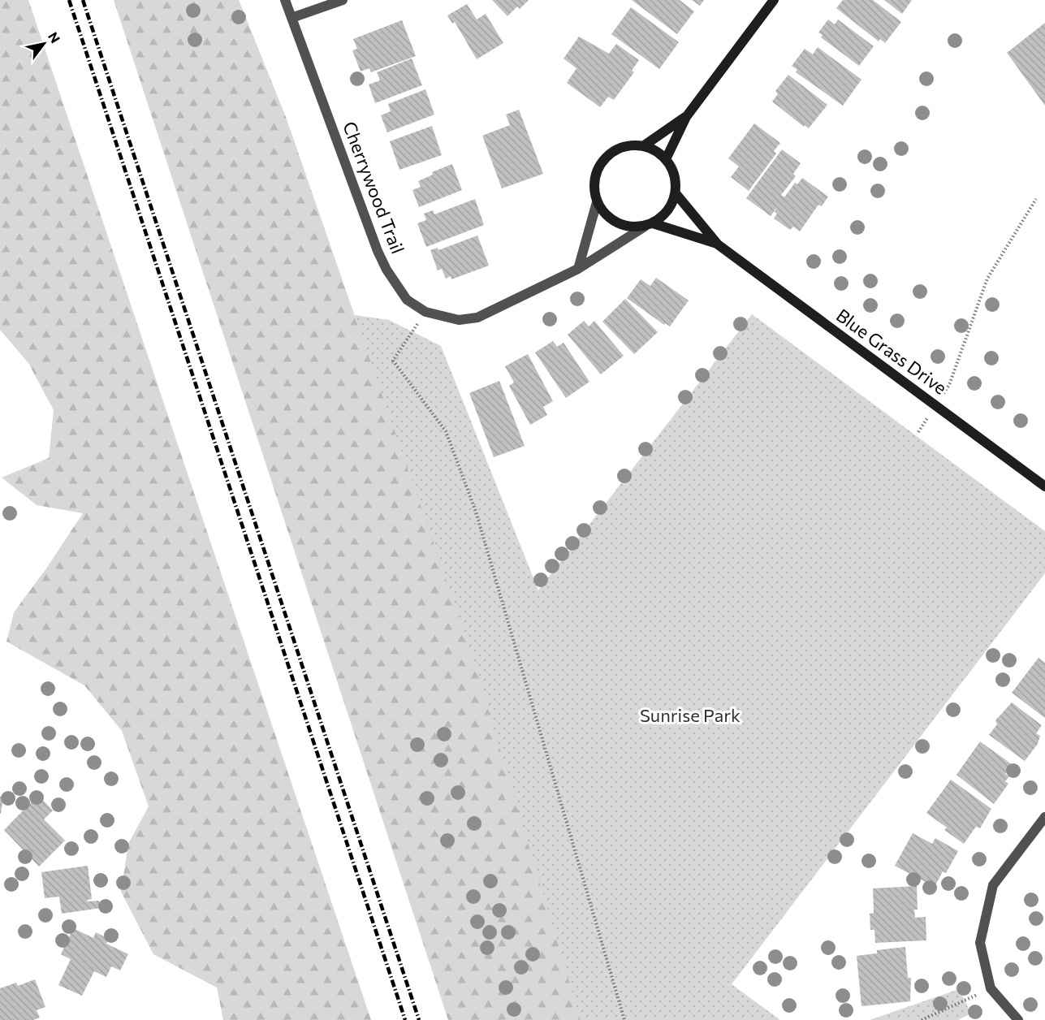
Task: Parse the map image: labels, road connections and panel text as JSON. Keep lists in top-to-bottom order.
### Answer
{
  "streets": {
    "street": ["Cherrywood Trail", "Blue Grass Drive"]
  },
  "crossings": [
    ["Cherrywood Trail", "Blue Grass Drive"]
  ],
  "parks": ["Sunrise Park"],
  "north": "top right"
}
